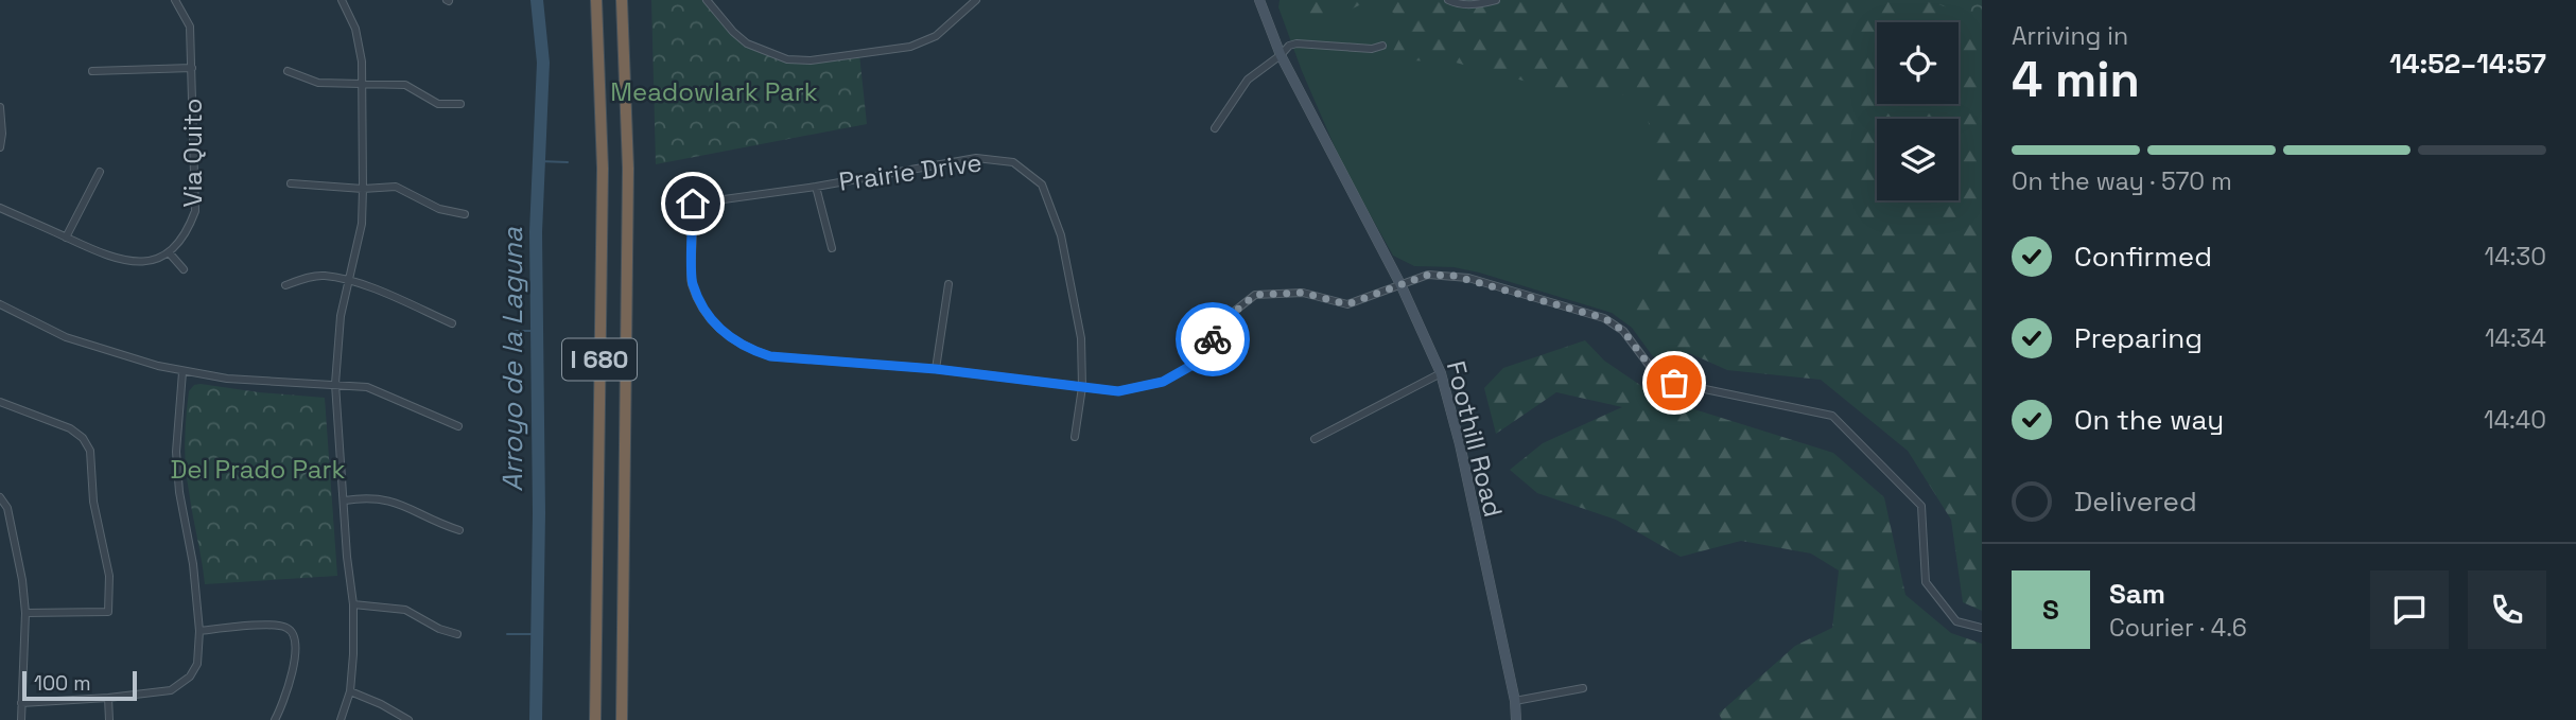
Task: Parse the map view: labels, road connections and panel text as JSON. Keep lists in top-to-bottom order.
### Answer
{
  "streets": {
    "highway": ["I 680"],
    "main road": ["Foothill Road"],
    "street": ["Via Quito", "Prairie Drive"]
  },
  "water": ["Arroyo de la Laguna"],
  "parks": ["Meadowlark Park", "Del Prado Park"],
  "scale_bar": "100 m",
  "page": {
    "heading": ["4 min", "Arriving in", "14:52–14:57"],
    "panel": ["Sam", "Courier · 4.6"],
    "bar": "On the way · 570 m",
    "list": [
      ["Confirmed", "14:30"],
      ["Preparing", "14:34"],
      ["On the way", "14:40"],
      "Delivered"
    ],
    "round": "S",
    "scale": "100 m"
  }
}
